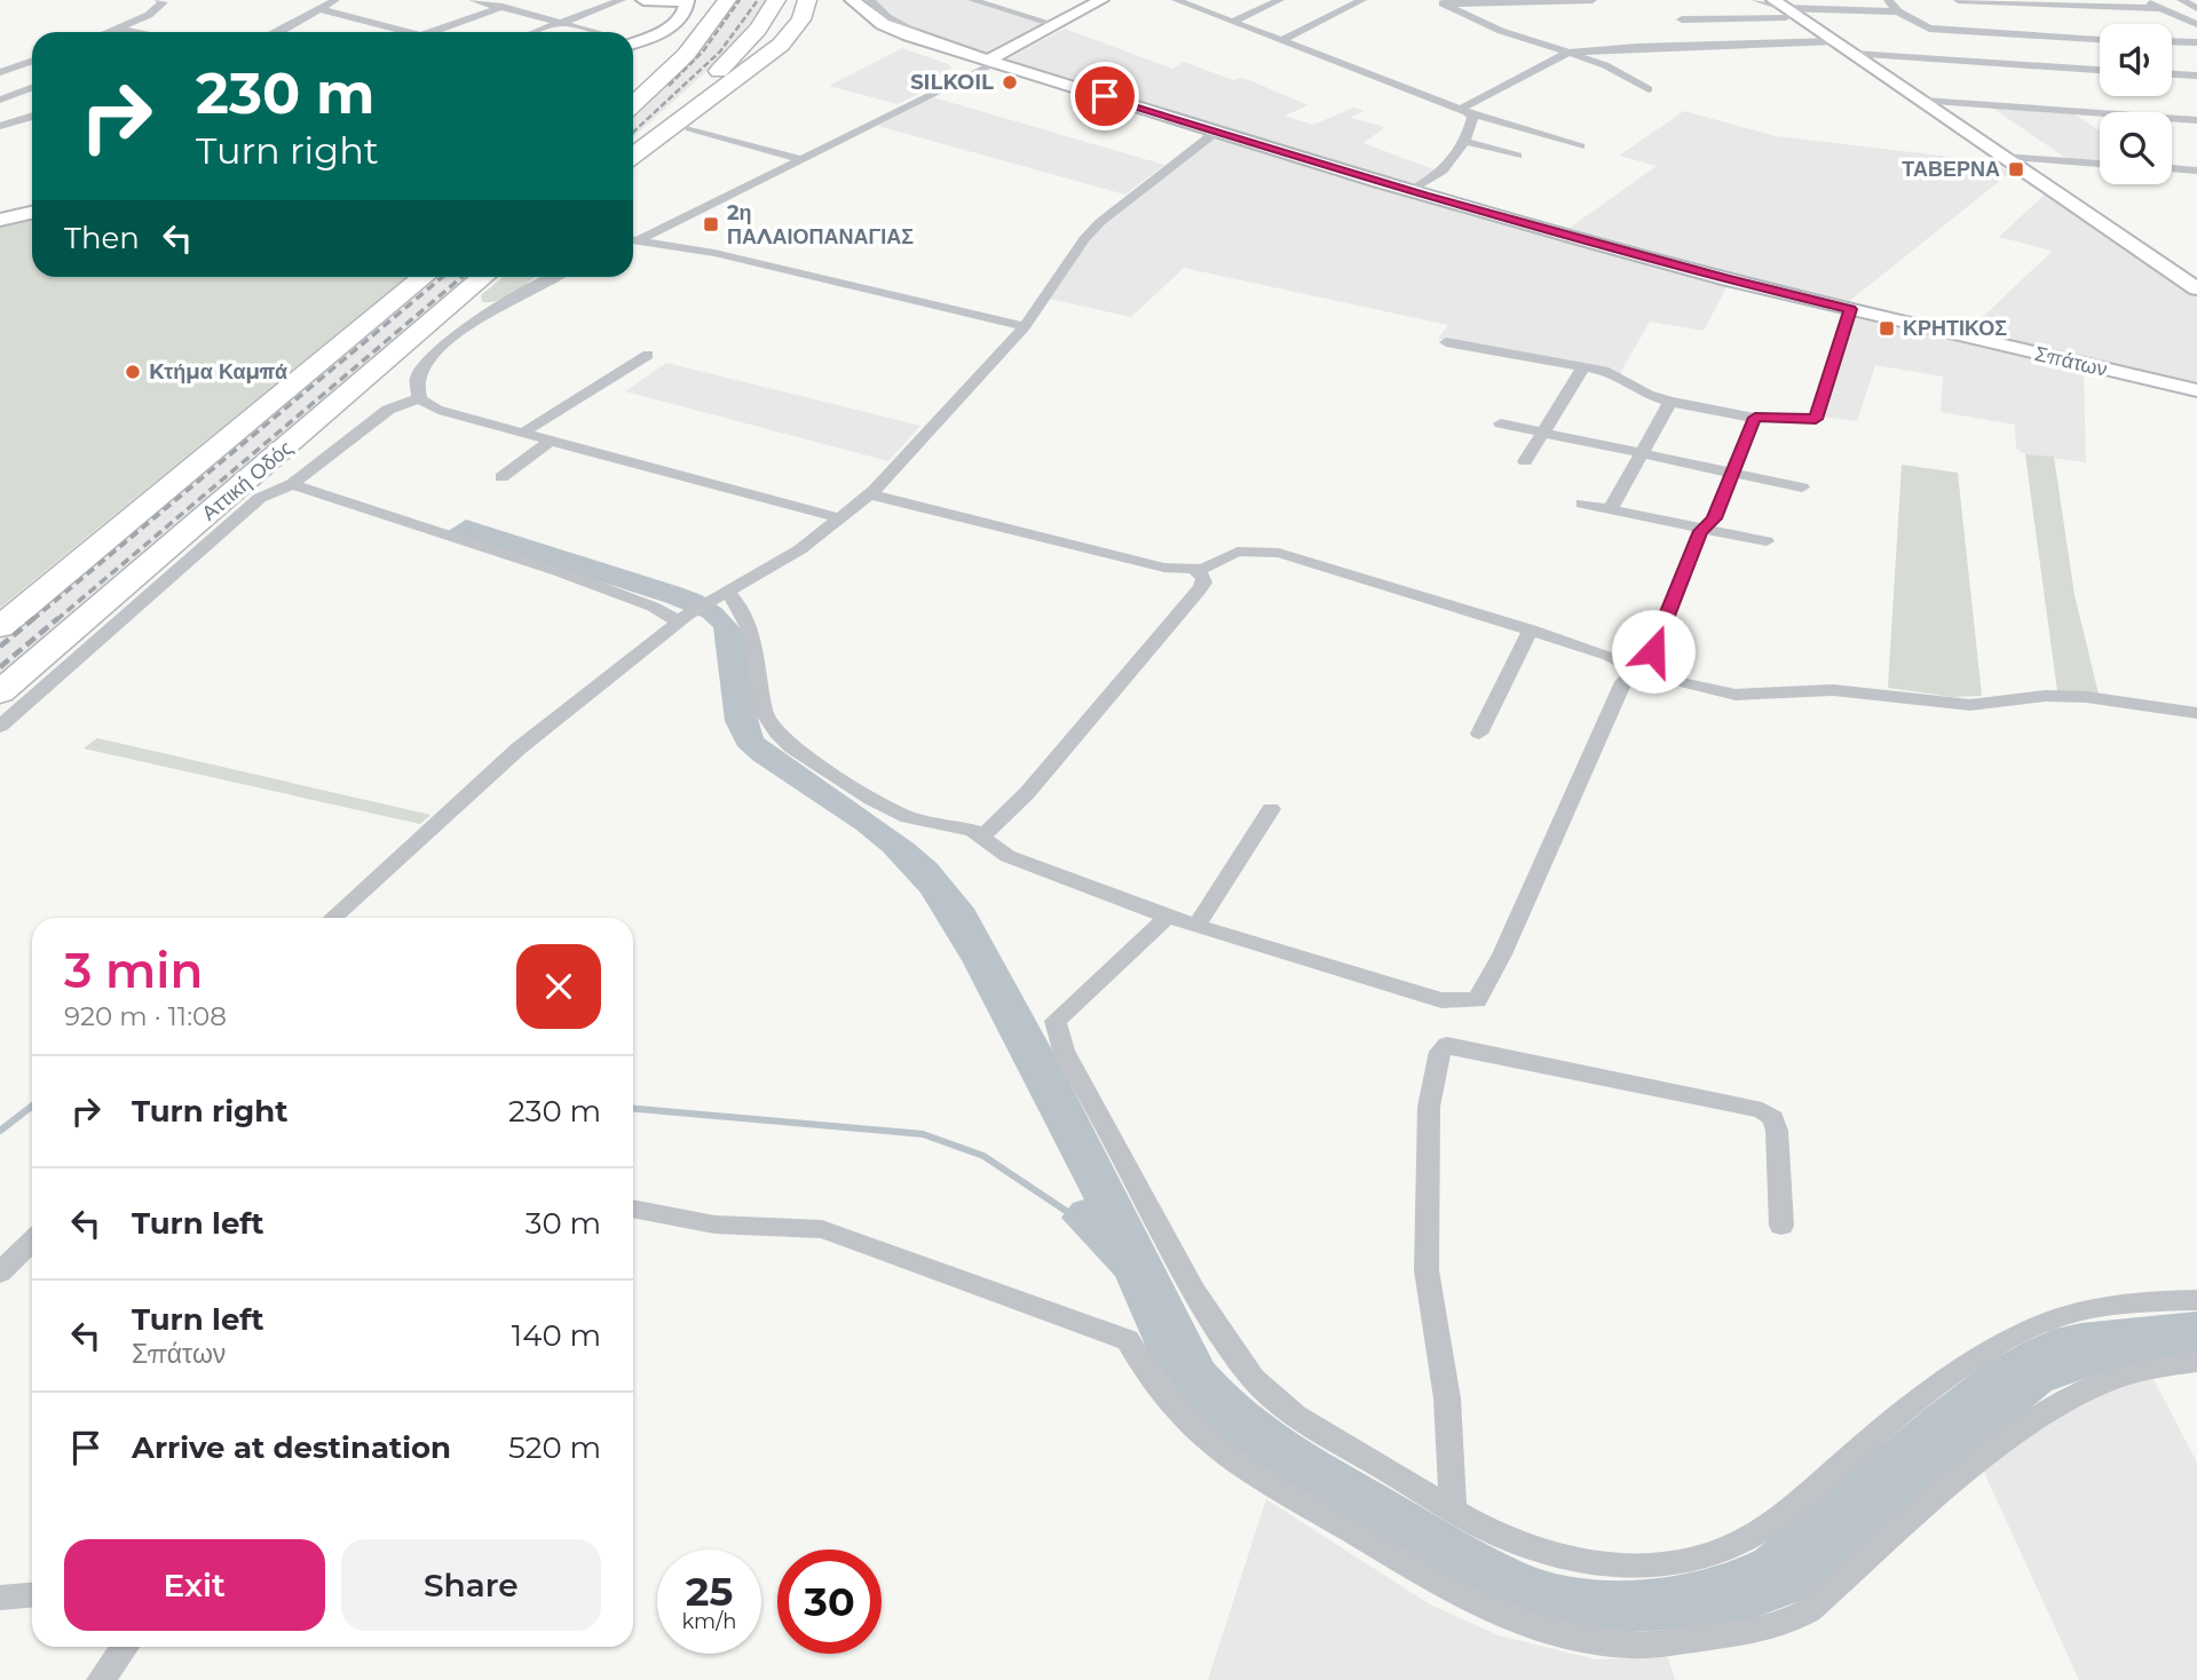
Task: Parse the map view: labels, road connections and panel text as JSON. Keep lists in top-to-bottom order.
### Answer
{
  "streets": {
    "highway": ["Αττική Οδός"],
    "main road": ["Σπάτων"]
  },
  "places": {
    "other": ["SILKOIL", "Kτήμα Καμπά"],
    "transit": ["ΤΑΒΕΡΝΑ", "2η ΠΑΛΑΙΟΠΑΝΑΓΙΑΣ", "ΚΡΗΤΙΚΟΣ"]
  },
  "page": {
    "turn": ["230 m", "Turn right"],
    "then": "Then",
    "heading": ["3 min", "920 m · 11:08"],
    "list": [
      {
        "name": "Turn right",
        "value": "230 m"
      },
      {
        "name": "Turn left",
        "value": "30 m"
      },
      {
        "name": "Turn left",
        "note": "Σπάτων",
        "value": "140 m"
      },
      {
        "name": "Arrive at destination",
        "value": "520 m"
      }
    ],
    "buttons": ["Exit", "Share"],
    "speed": "25 km/h",
    "limit": "30"
  }
}
